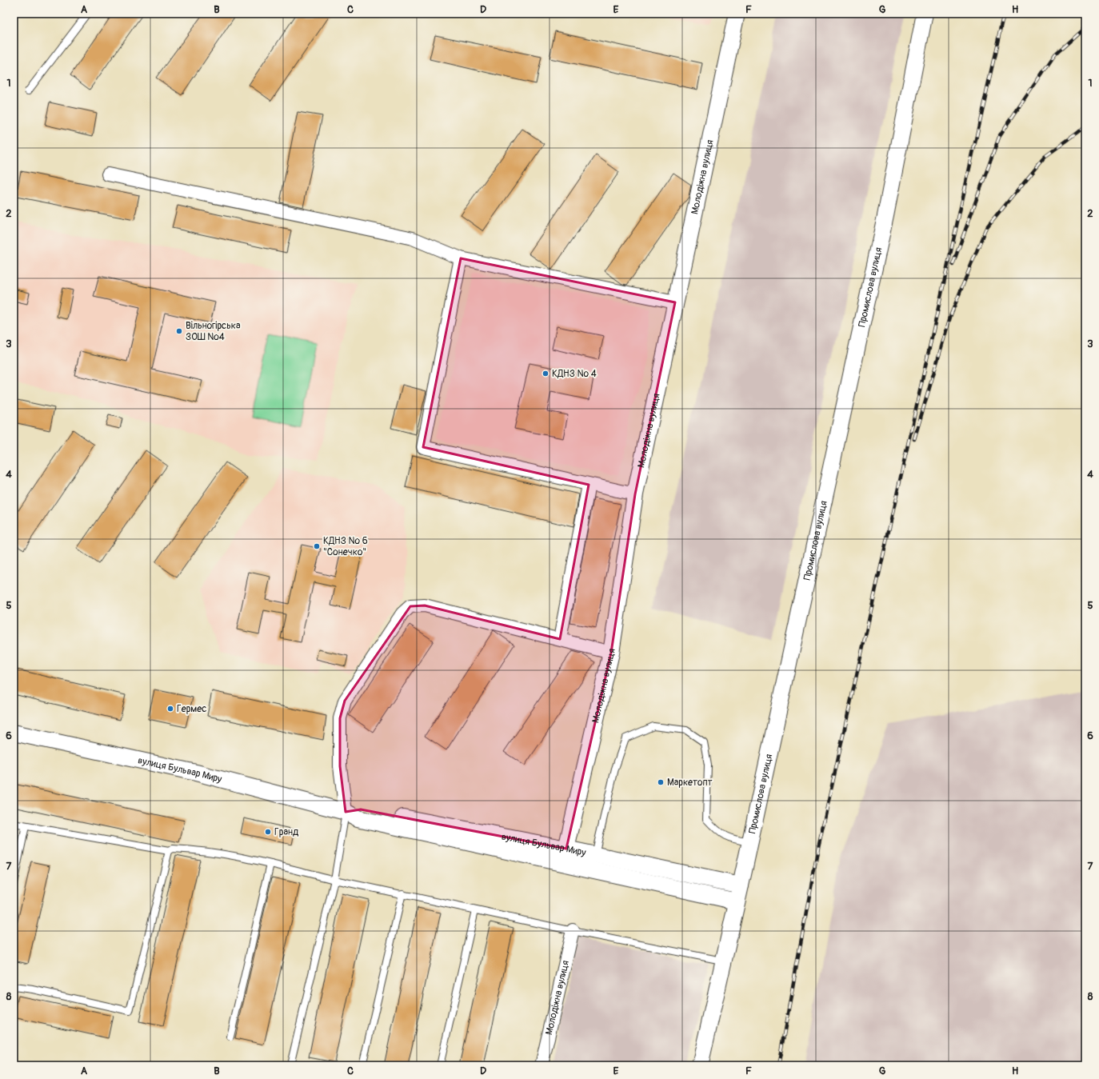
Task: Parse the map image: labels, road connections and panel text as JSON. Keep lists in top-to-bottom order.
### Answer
{
  "streets": {
    "street": ["Молодіжна вулиця", "Промислова вулиця", "вулиця Бульвар Миру"]
  },
  "crossings": [
    ["Молодіжна вулиця", "вулиця Бульвар Миру"],
    ["Промислова вулиця", "вулиця Бульвар Миру"]
  ],
  "places": [
    "Вільногірська ЗОШ №4",
    "КДНЗ № 4",
    "КДНЗ № 6 \"Сонечко\"",
    "Гермес",
    "Маркетопт",
    "Гранд"
  ],
  "grid": {
    "columns": [
      "A",
      "B",
      "C",
      "D",
      "E",
      "F",
      "G",
      "H"
    ],
    "rows": [
      "1",
      "2",
      "3",
      "4",
      "5",
      "6",
      "7",
      "8"
    ]
  }
}
